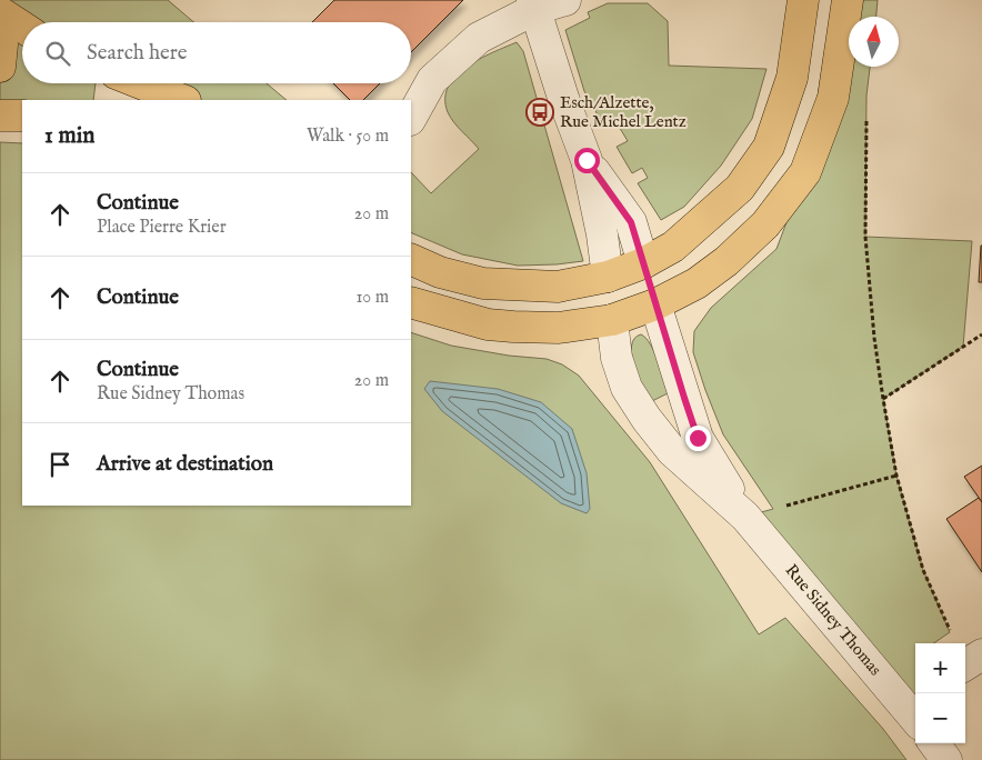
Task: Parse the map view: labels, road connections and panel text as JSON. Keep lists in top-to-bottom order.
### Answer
{
  "streets": {
    "street": ["Rue Sidney Thomas"]
  },
  "places": {
    "bus stop": ["Esch/Alzette, Rue Michel Lentz"]
  },
  "north": "top",
  "page": {
    "search": "Search here",
    "heading": ["1 min", "Walk · 50 m"],
    "list": [
      ["Continue", "Place Pierre Krier", "20 m"],
      ["Continue", "10 m"],
      ["Continue", "Rue Sidney Thomas", "20 m"],
      "Arrive at destination"
    ],
    "map_buttons": ["+", "−"]
  }
}
